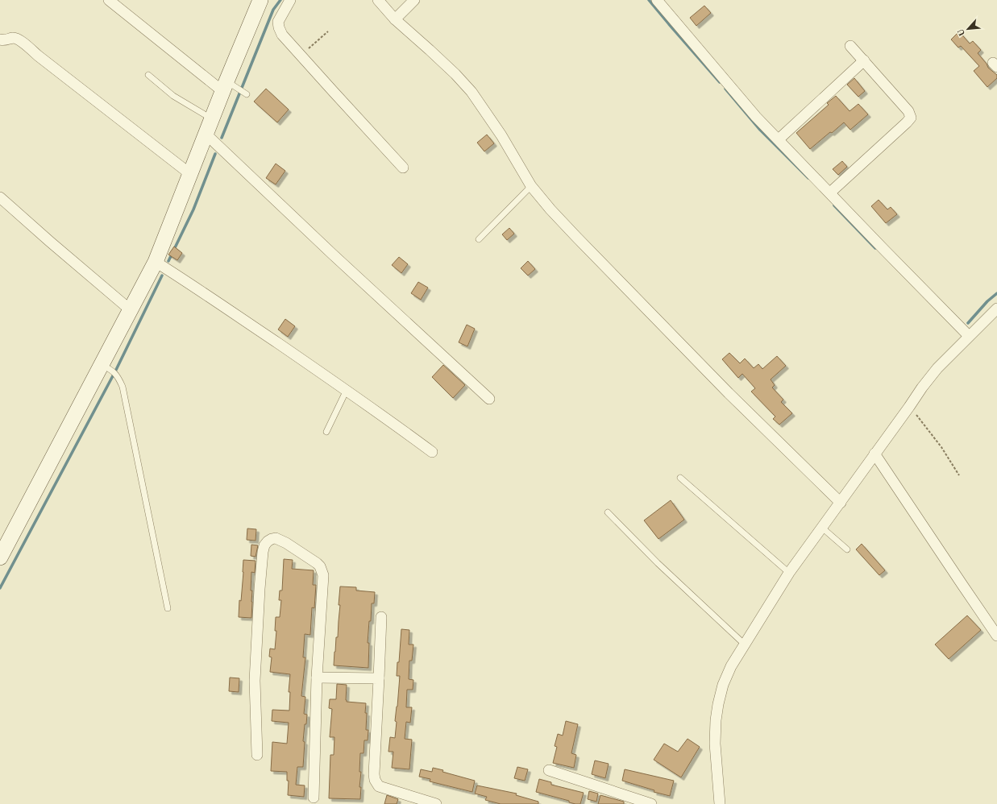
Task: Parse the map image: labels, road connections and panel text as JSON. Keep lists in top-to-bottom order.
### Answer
{
  "north": "bottom left"
}
